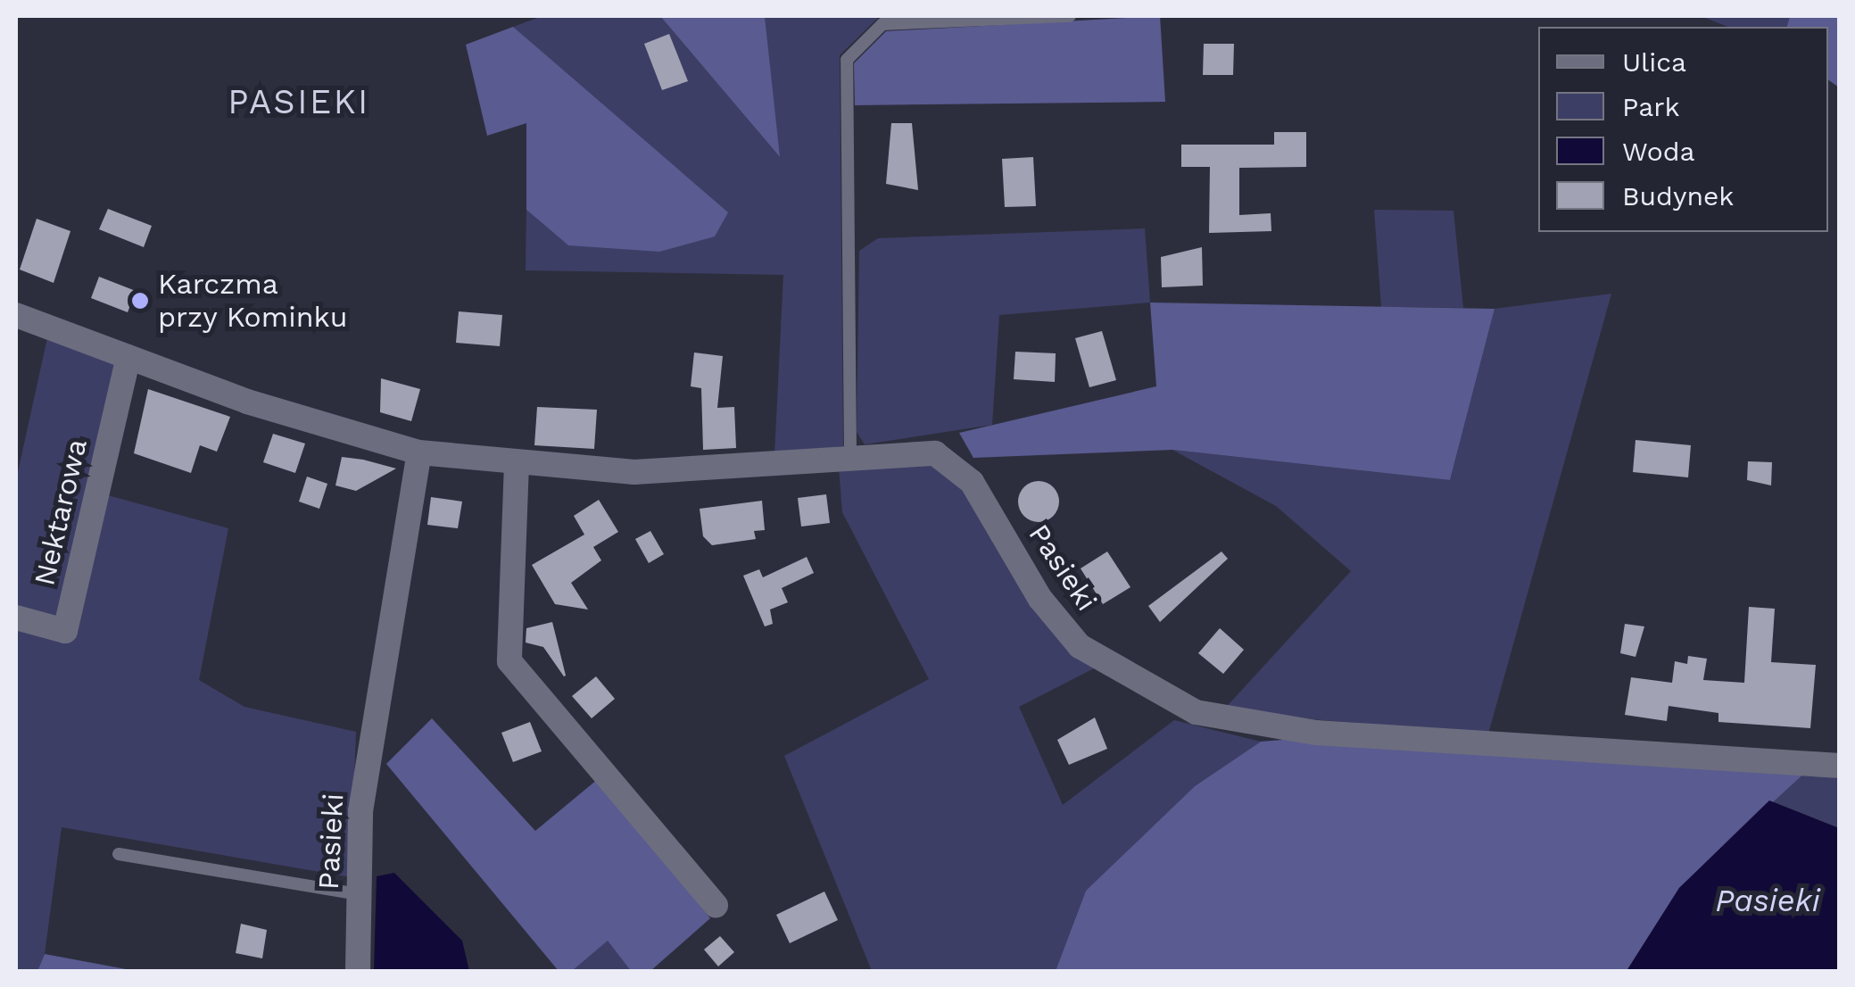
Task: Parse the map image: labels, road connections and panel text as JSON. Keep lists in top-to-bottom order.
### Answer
{
  "streets": {
    "street": ["Nektarowa", "Pasieki"]
  },
  "crossings": [
    ["Nektarowa", "Pasieki"]
  ],
  "districts": ["PASIEKI"],
  "water": ["Pasieki"],
  "places": ["Karczma przy Kominku"],
  "legend": [
    "Ulica",
    "Park",
    "Woda",
    "Budynek"
  ]
}
